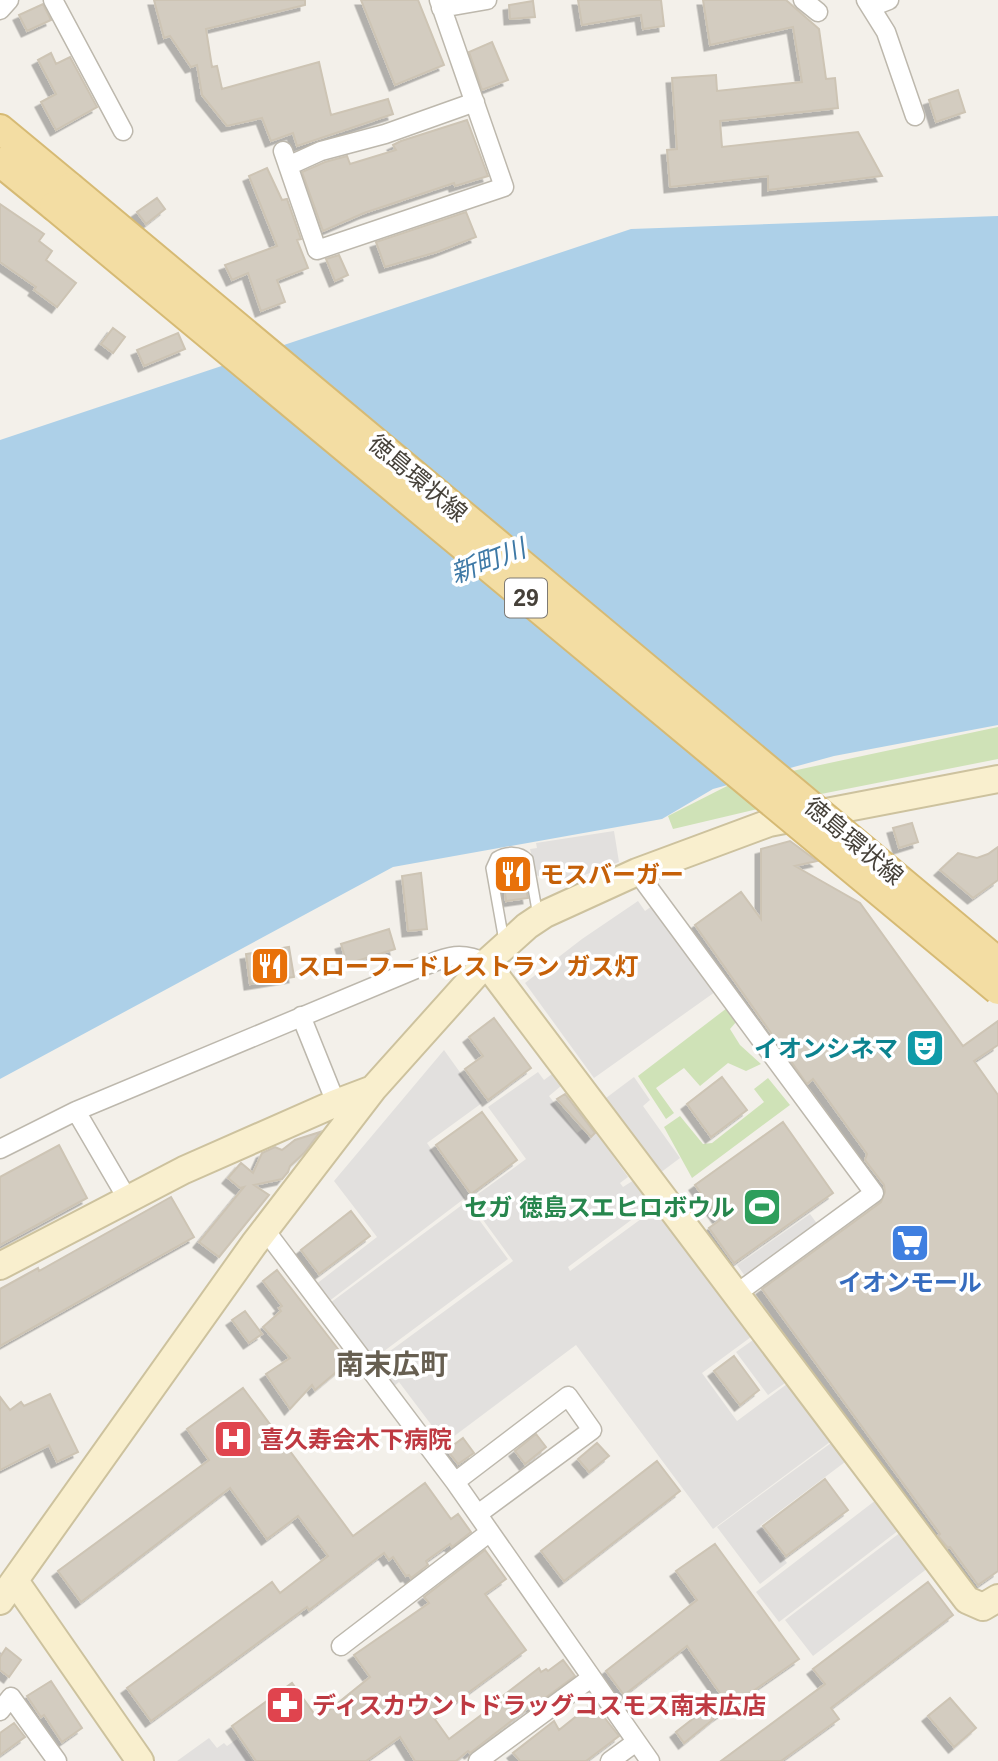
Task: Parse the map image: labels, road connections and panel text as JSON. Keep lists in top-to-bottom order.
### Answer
{
  "streets": {
    "main road": ["徳島環状線", "29"]
  },
  "districts": ["南末広町"],
  "water": ["新町川"],
  "places": {
    "restaurant": ["モスバーガー", "スローフードレストラン ガス灯"],
    "theatre": ["イオンシネマ"],
    "sports": ["セガ 徳島スエヒロボウル"],
    "supermarket": ["イオンモール"],
    "hospital": ["喜久寿会木下病院"],
    "pharmacy": ["ディスカウントドラッグコスモス南末広店"]
  }
}
